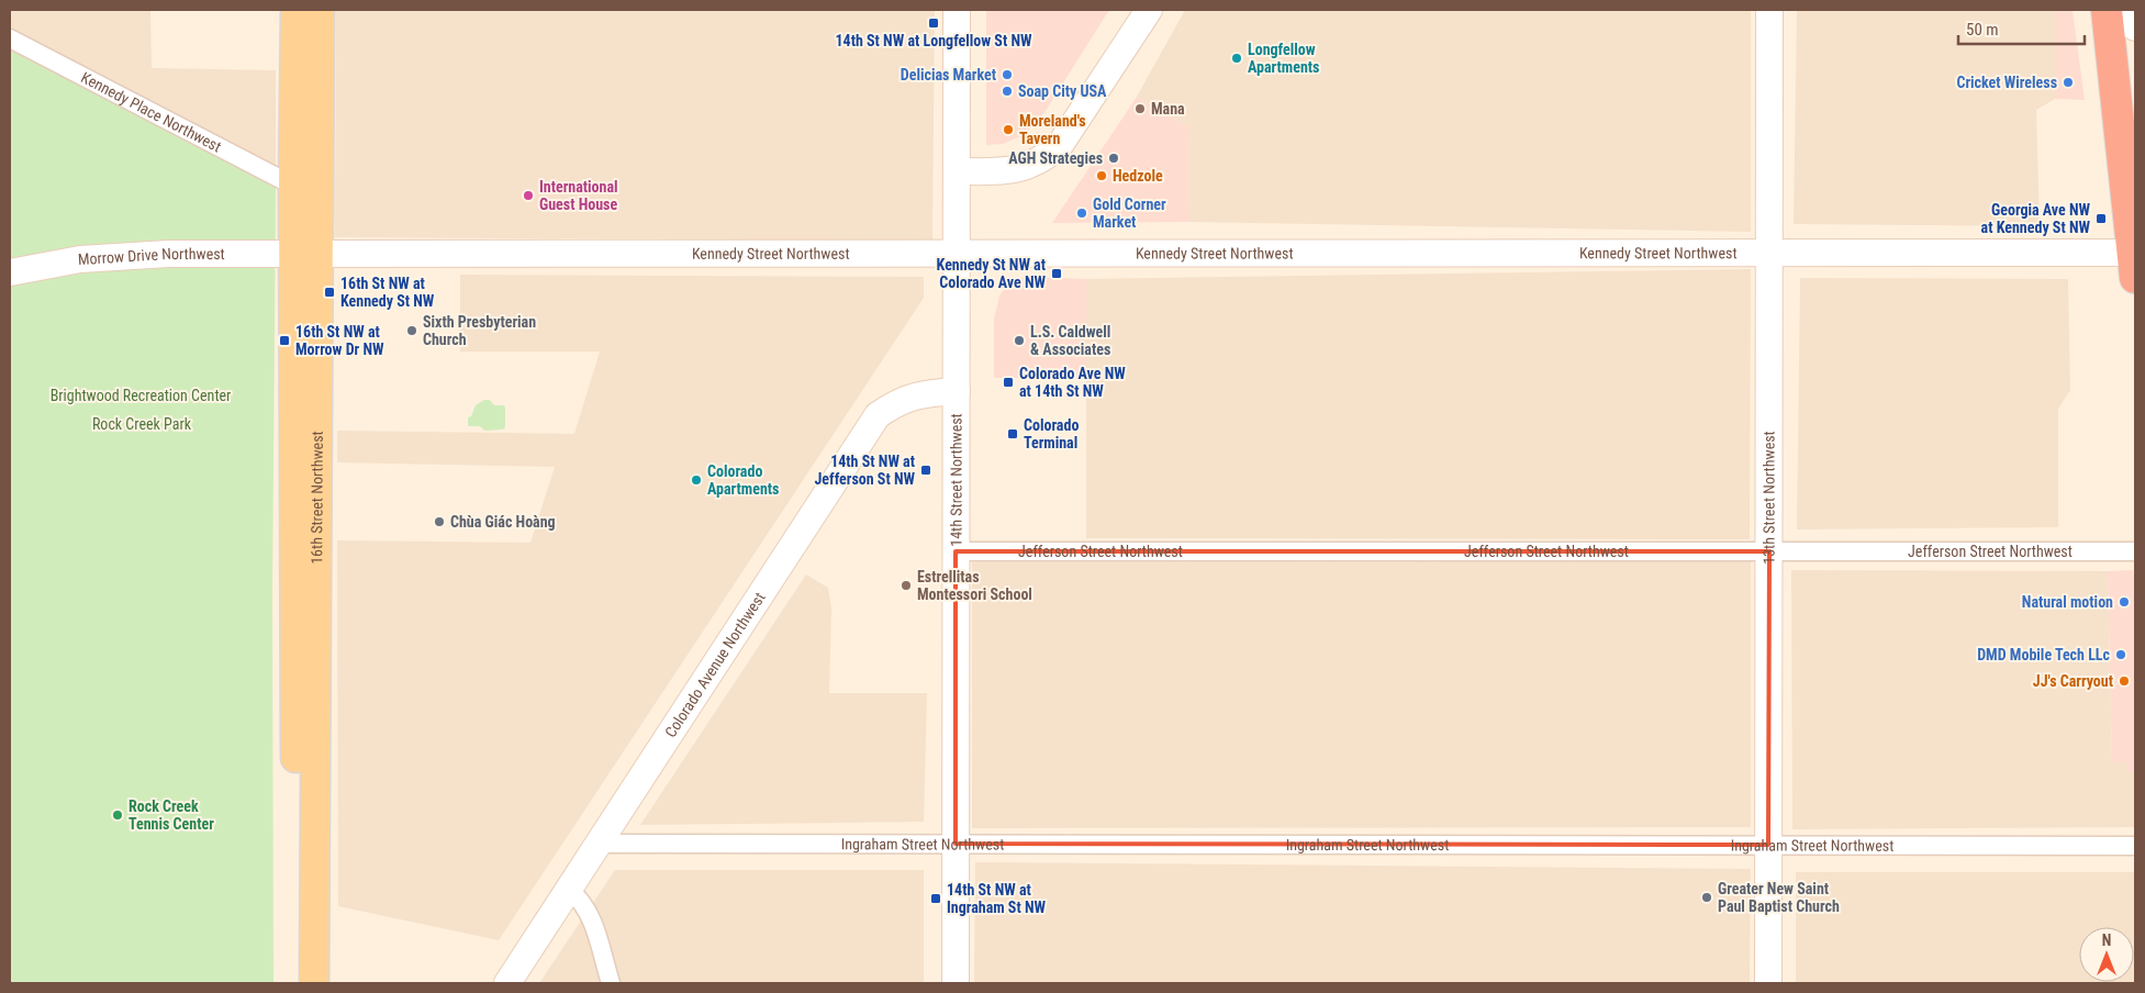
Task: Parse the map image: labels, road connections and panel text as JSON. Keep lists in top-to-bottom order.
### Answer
{
  "streets": {
    "main road": ["16th Street Northwest"],
    "street": [
      "Kennedy Place Northwest",
      "Kennedy Street Northwest",
      "Morrow Drive Northwest",
      "14th Street Northwest",
      "13th Street Northwest",
      "Jefferson Street Northwest",
      "Colorado Avenue Northwest",
      "Ingraham Street Northwest"
    ]
  },
  "crossings": [
    ["Kennedy Place Northwest", "16th Street Northwest"],
    ["Kennedy Street Northwest", "Morrow Drive Northwest"],
    ["Kennedy Street Northwest", "14th Street Northwest"],
    ["Kennedy Street Northwest", "16th Street Northwest"],
    ["Kennedy Street Northwest", "13th Street Northwest"],
    ["Morrow Drive Northwest", "16th Street Northwest"],
    ["14th Street Northwest", "Jefferson Street Northwest"],
    ["14th Street Northwest", "Colorado Avenue Northwest"],
    ["14th Street Northwest", "Ingraham Street Northwest"],
    ["13th Street Northwest", "Jefferson Street Northwest"],
    ["13th Street Northwest", "Ingraham Street Northwest"],
    ["Colorado Avenue Northwest", "Ingraham Street Northwest"]
  ],
  "parks": ["Brightwood Recreation Center", "Rock Creek Park"],
  "places": {
    "transit": [
      "14th St NW at Longfellow St NW",
      "Georgia Ave NW at Kennedy St NW",
      "Kennedy St NW at Colorado Ave NW",
      "16th St NW at Kennedy St NW",
      "16th St NW at Morrow Dr NW",
      "Colorado Ave NW at 14th St NW",
      "Colorado Terminal",
      "14th St NW at Jefferson St NW",
      "14th St NW at Ingraham St NW"
    ],
    "other": [
      "Longfellow Apartments",
      "Delicias Market",
      "Cricket Wireless",
      "Soap City USA",
      "Mana",
      "Moreland's Tavern",
      "AGH Strategies",
      "Hedzole",
      "International Guest House",
      "Gold Corner Market",
      "Sixth Presbyterian Church",
      "L.S. Caldwell & Associates",
      "Colorado Apartments",
      "Chùa Giác Hoàng",
      "Estrellitas Montessori School",
      "Natural motion",
      "DMD Mobile Tech LLc",
      "JJ's Carryout",
      "Rock Creek Tennis Center",
      "Greater New Saint Paul Baptist Church"
    ]
  },
  "scale_bar": "50 m",
  "north": "top"
}
